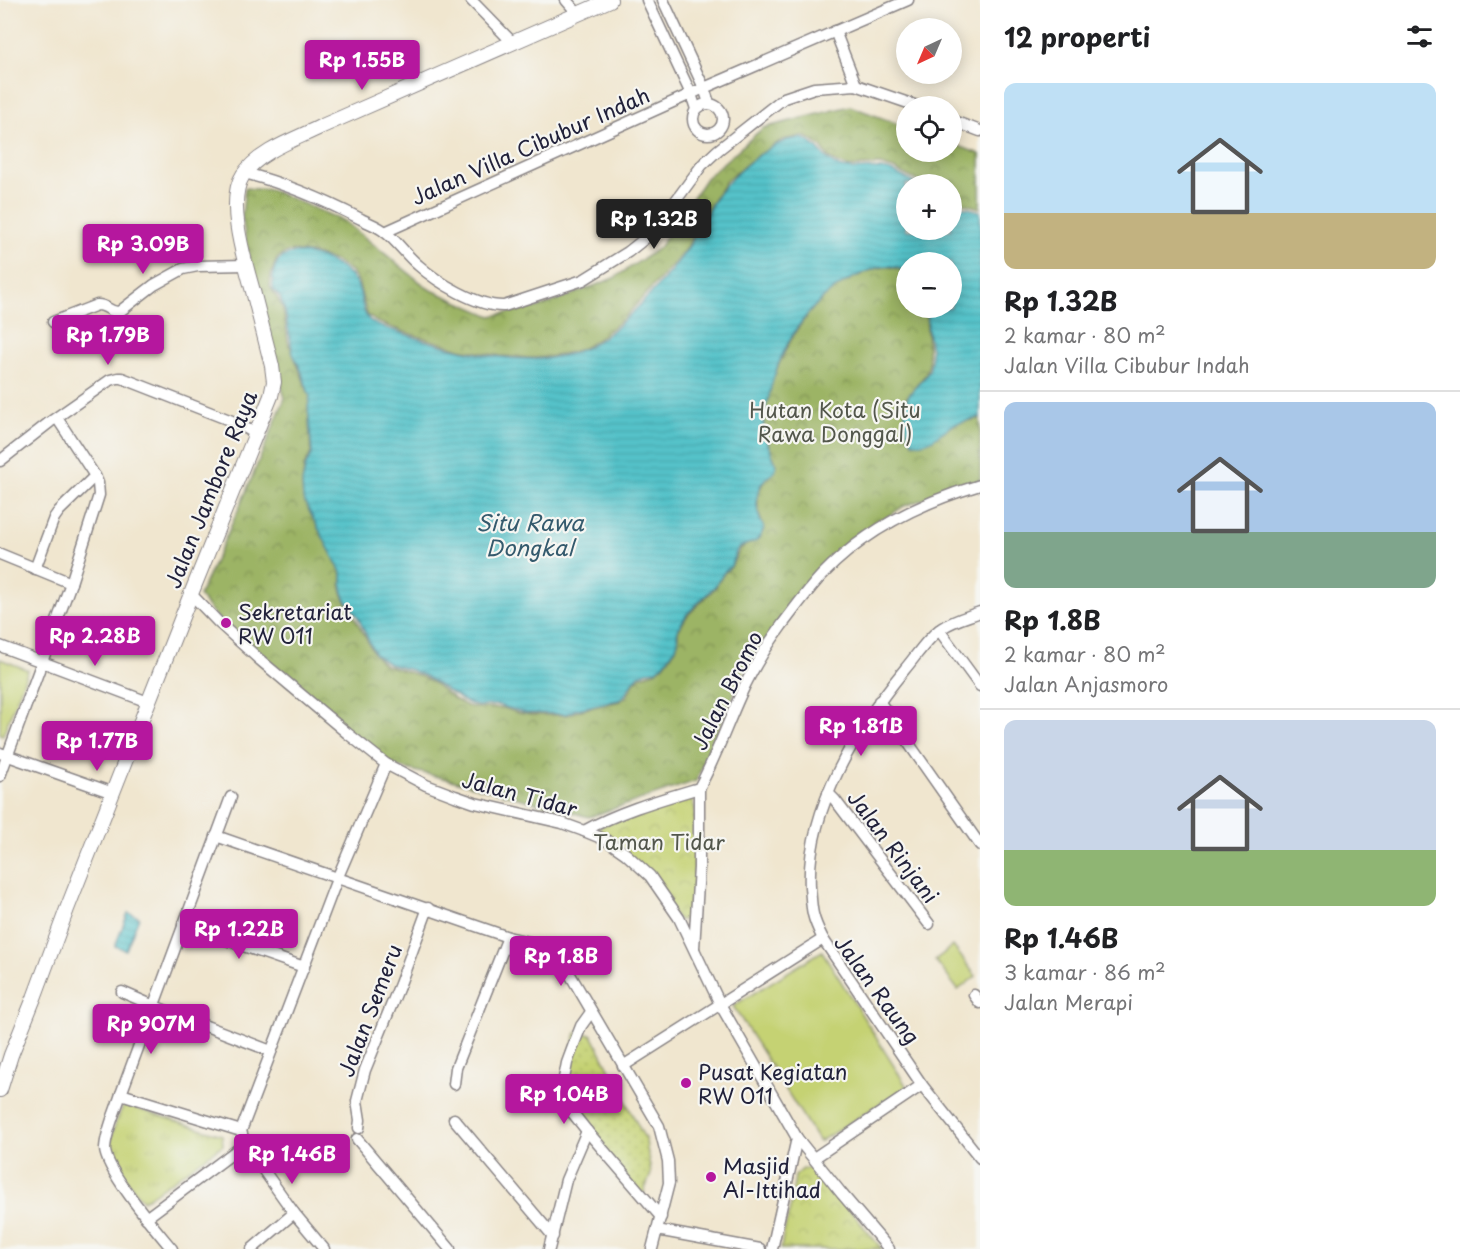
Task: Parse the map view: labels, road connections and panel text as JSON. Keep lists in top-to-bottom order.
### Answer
{
  "streets": {
    "street": [
      "Jalan Villa Cibubur Indah",
      "Jalan Jambore Raya",
      "Jalan Bromo",
      "Jalan Tidar",
      "Jalan Rinjani",
      "Jalan Raung",
      "Jalan Semeru"
    ]
  },
  "crossings": [
    ["Jalan Jambore Raya", "Jalan Tidar"],
    ["Jalan Tidar", "Jalan Raung"]
  ],
  "water": ["Situ Rawa Dongkal"],
  "parks": ["Hutan Kota (Situ Rawa Donggal)", "Taman Tidar"],
  "places": ["Sekretariat RW 011", "Pusat Kegiatan RW 011", "Masjid Al-Ittihad"],
  "north": "bottom left",
  "page": {
    "heading": "12 properti",
    "map_buttons": ["+", "−"],
    "price": [
      "Rp 1.55B",
      "Rp 1.32B",
      "Rp 3.09B",
      "Rp 1.79B",
      "Rp 2.28B",
      "Rp 1.81B",
      "Rp 1.77B",
      "Rp 1.22B",
      "Rp 1.8B",
      "Rp 907M",
      "Rp 1.04B",
      "Rp 1.46B"
    ],
    "list": [
      {
        "name": "Rp 1.32B",
        "note": "2 kamar · 80 m² · Jalan Villa Cibubur Indah"
      },
      {
        "name": "Rp 1.8B",
        "note": "2 kamar · 80 m² · Jalan Anjasmoro"
      },
      {
        "name": "Rp 1.46B",
        "note": "3 kamar · 86 m² · Jalan Merapi"
      }
    ]
  }
}
